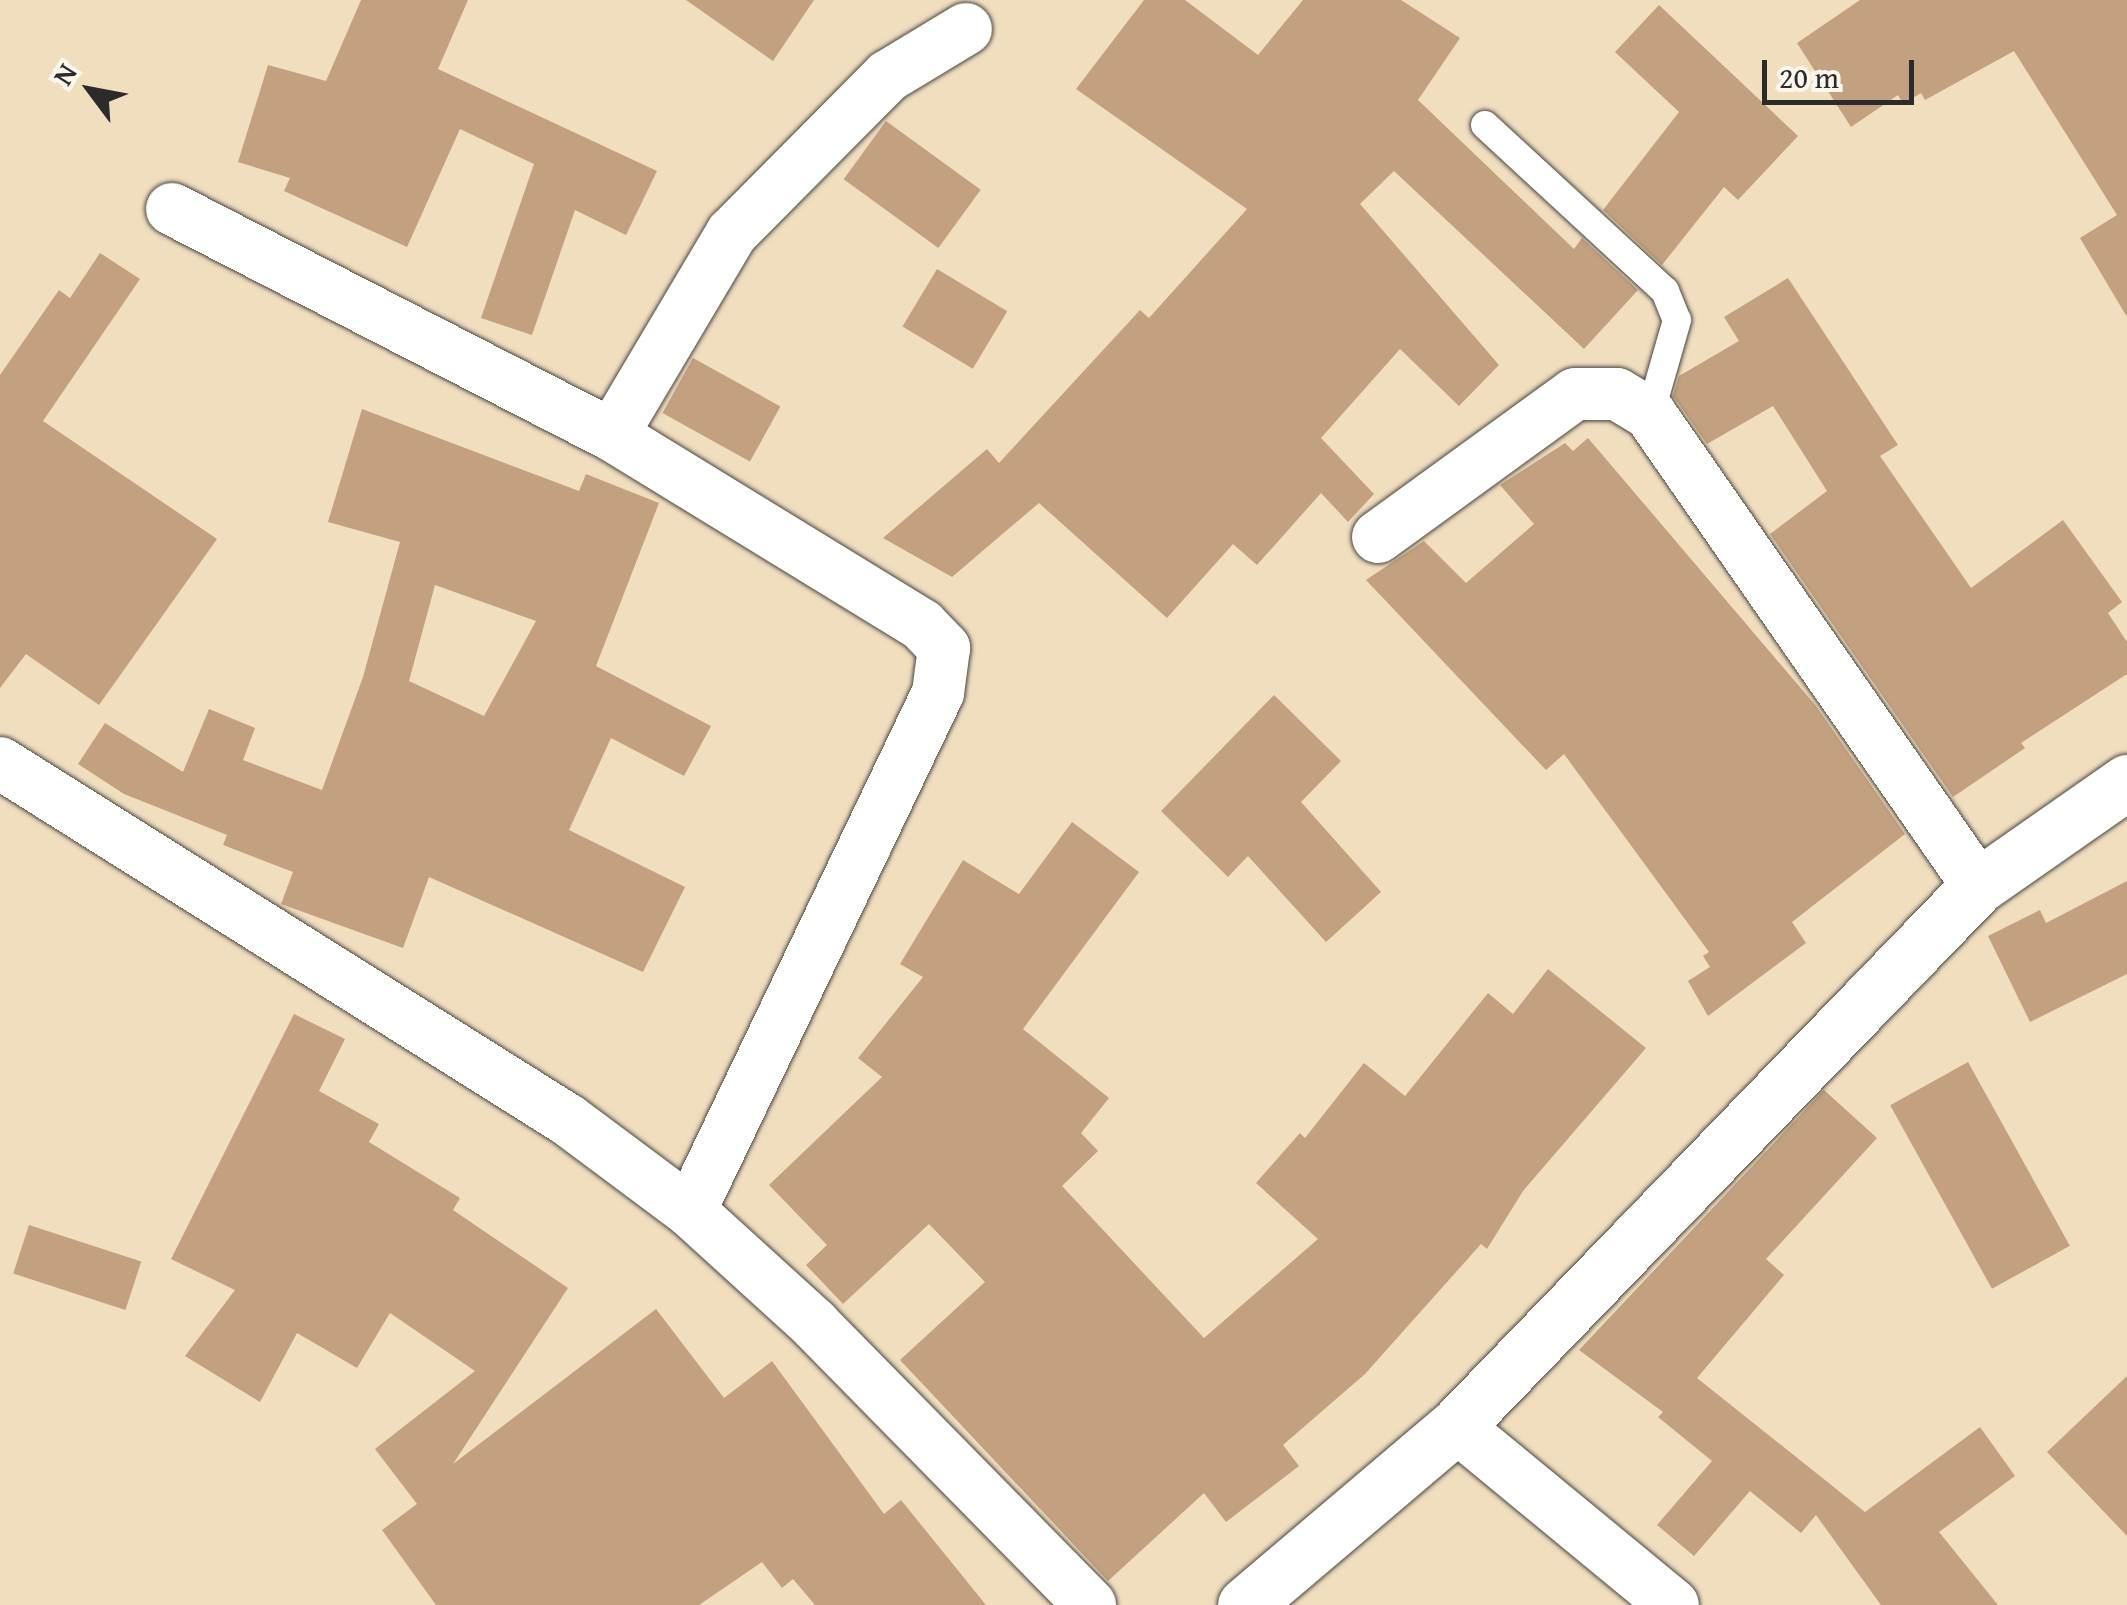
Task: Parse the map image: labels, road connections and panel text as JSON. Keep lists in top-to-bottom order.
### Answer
{
  "scale_bar": "20 m",
  "north": "top left"
}
